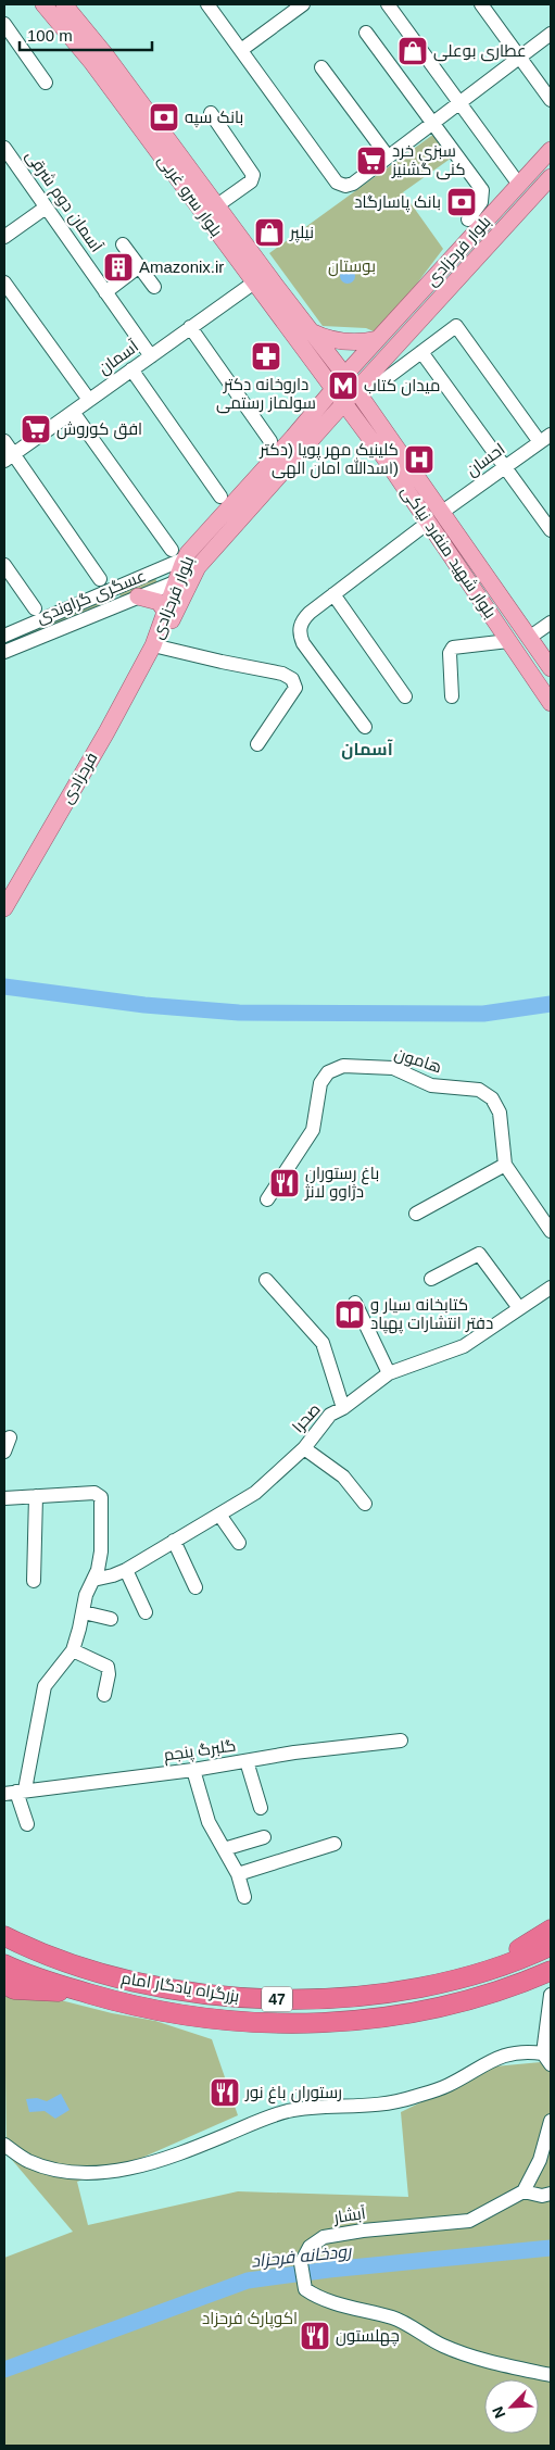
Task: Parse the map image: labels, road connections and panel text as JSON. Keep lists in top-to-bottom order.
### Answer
{
  "streets": {
    "highway": ["بزرگراه یادگار امام", "47"],
    "main road": [
      "بلوار سرو غربی",
      "بلوار فرحزادی",
      "بلوار شهید منفرد نیاکی",
      "فرحزادی"
    ],
    "street": [
      "آسمان دوم شرقی",
      "آسمان",
      "احسان",
      "عسگری گراوندی",
      "هامون",
      "صحرا",
      "گلبرگ پنجم",
      "آبشار"
    ]
  },
  "crossings": [
    ["بلوار سرو غربی", "بلوار فرحزادی"],
    ["بلوار سرو غربی", "آسمان"],
    ["بلوار سرو غربی", "بلوار شهید منفرد نیاکی"],
    ["آسمان دوم شرقی", "آسمان"],
    ["بلوار فرحزادی", "بلوار شهید منفرد نیاکی"],
    ["بلوار فرحزادی", "عسگری گراوندی"],
    ["بلوار فرحزادی", "فرحزادی"],
    ["احسان", "بلوار شهید منفرد نیاکی"]
  ],
  "districts": ["آسمان"],
  "water": ["رودخانه فرحزاد"],
  "parks": ["بوستان", "اکوپارک فرحزاد"],
  "places": {
    "shop": ["عطاری بوعلی", "نیلپر"],
    "bank": ["بانک سپه", "بانک پاسارگاد"],
    "supermarket": ["سبزی خرد کنی گشنیز", "افق کوروش"],
    "building": ["Amazonix.ir"],
    "pharmacy": ["داروخانه دکتر سولماز رستمی"],
    "metro station": ["میدان کتاب"],
    "hospital": ["کلینیک مهر پویا (دکتر اسدالله امان الهی)"],
    "restaurant": ["باغ رستوران دژاوو لانژ", "رستوران باغ نور", "چهلستون"],
    "library": ["کتابخانه سیار و دفتر انتشارات پهپاد"]
  },
  "scale_bar": "100 m",
  "north": "bottom left"
}
